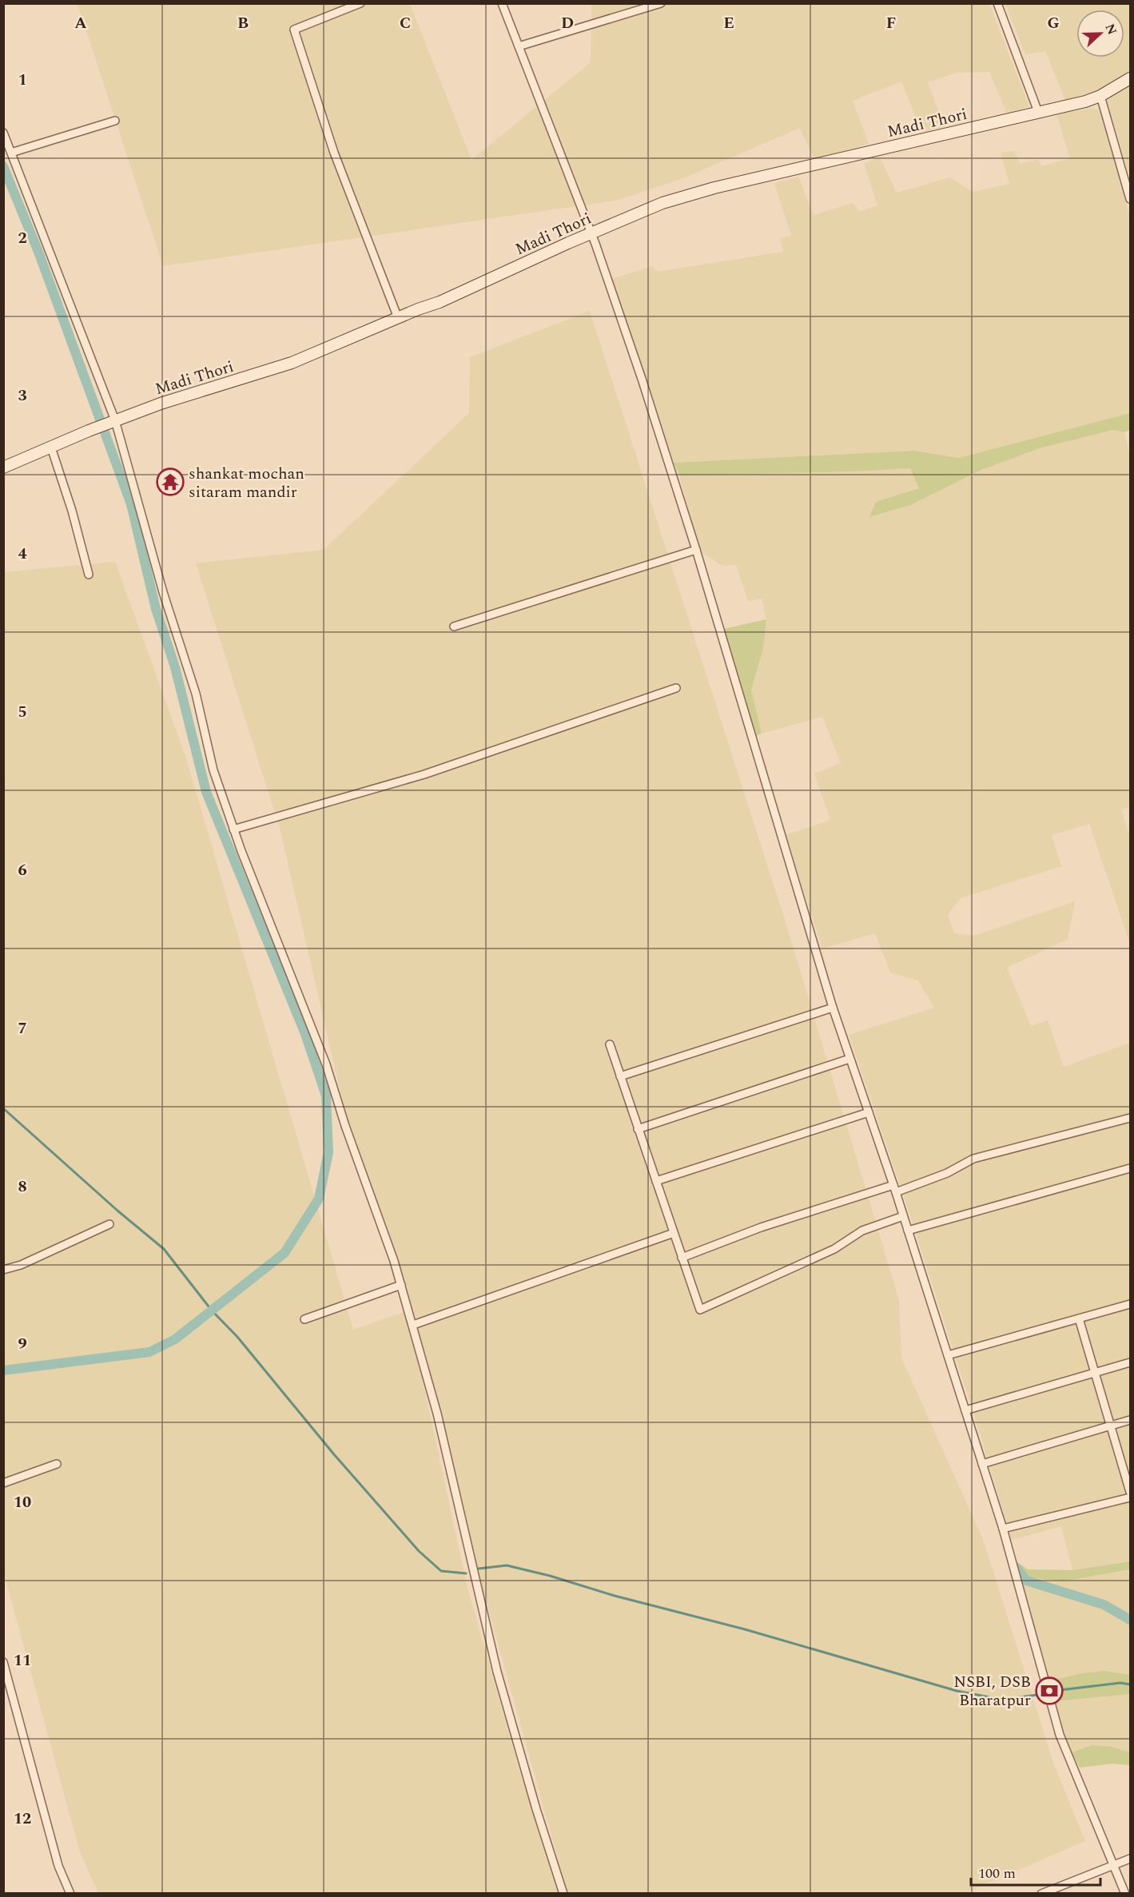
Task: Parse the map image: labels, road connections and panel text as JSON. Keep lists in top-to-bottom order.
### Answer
{
  "streets": {
    "main road": ["Madi Thori"]
  },
  "places": {
    "temple": ["shankat mochan sitaram mandir"],
    "bank": ["NSBI, DSB Bharatpur"]
  },
  "scale_bar": "100 m",
  "north": "right",
  "grid": {
    "columns": [
      "A",
      "B",
      "C",
      "D",
      "E",
      "F",
      "G"
    ],
    "rows": [
      "1",
      "2",
      "3",
      "4",
      "5",
      "6",
      "7",
      "8",
      "9",
      "10",
      "11",
      "12"
    ]
  }
}
